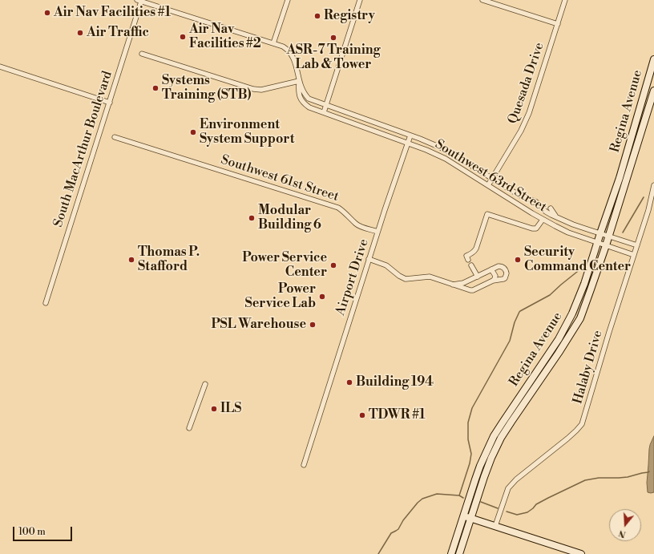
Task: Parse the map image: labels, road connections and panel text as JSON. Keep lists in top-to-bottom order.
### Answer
{
  "streets": {
    "main road": ["Regina Avenue"],
    "street": [
      "Quesada Drive",
      "South MacArthur Boulevard",
      "Southwest 63rd Street",
      "Southwest 61st Street",
      "Airport Drive",
      "Halaby Drive"
    ]
  },
  "crossings": [
    ["Quesada Drive", "Southwest 63rd Street"],
    ["Regina Avenue", "Southwest 63rd Street"],
    ["South MacArthur Boulevard", "Southwest 63rd Street"],
    ["Southwest 63rd Street", "Airport Drive"],
    ["Southwest 63rd Street", "Halaby Drive"],
    ["Southwest 61st Street", "Airport Drive"]
  ],
  "places": [
    "Air Nav Facilities #1",
    "Registry",
    "Air Traffic",
    "Air Nav Facilities #2",
    "ASR-7 Training Lab & Tower",
    "Systems Training (STB)",
    "Environment System Support",
    "Modular Building 6",
    "Thomas P. Stafford",
    "Security Command Center",
    "Power Service Center",
    "Power Service Lab",
    "PSL Warehouse",
    "Building 194",
    "ILS",
    "TDWR #1"
  ],
  "scale_bar": "100 m",
  "north": "bottom"
}
